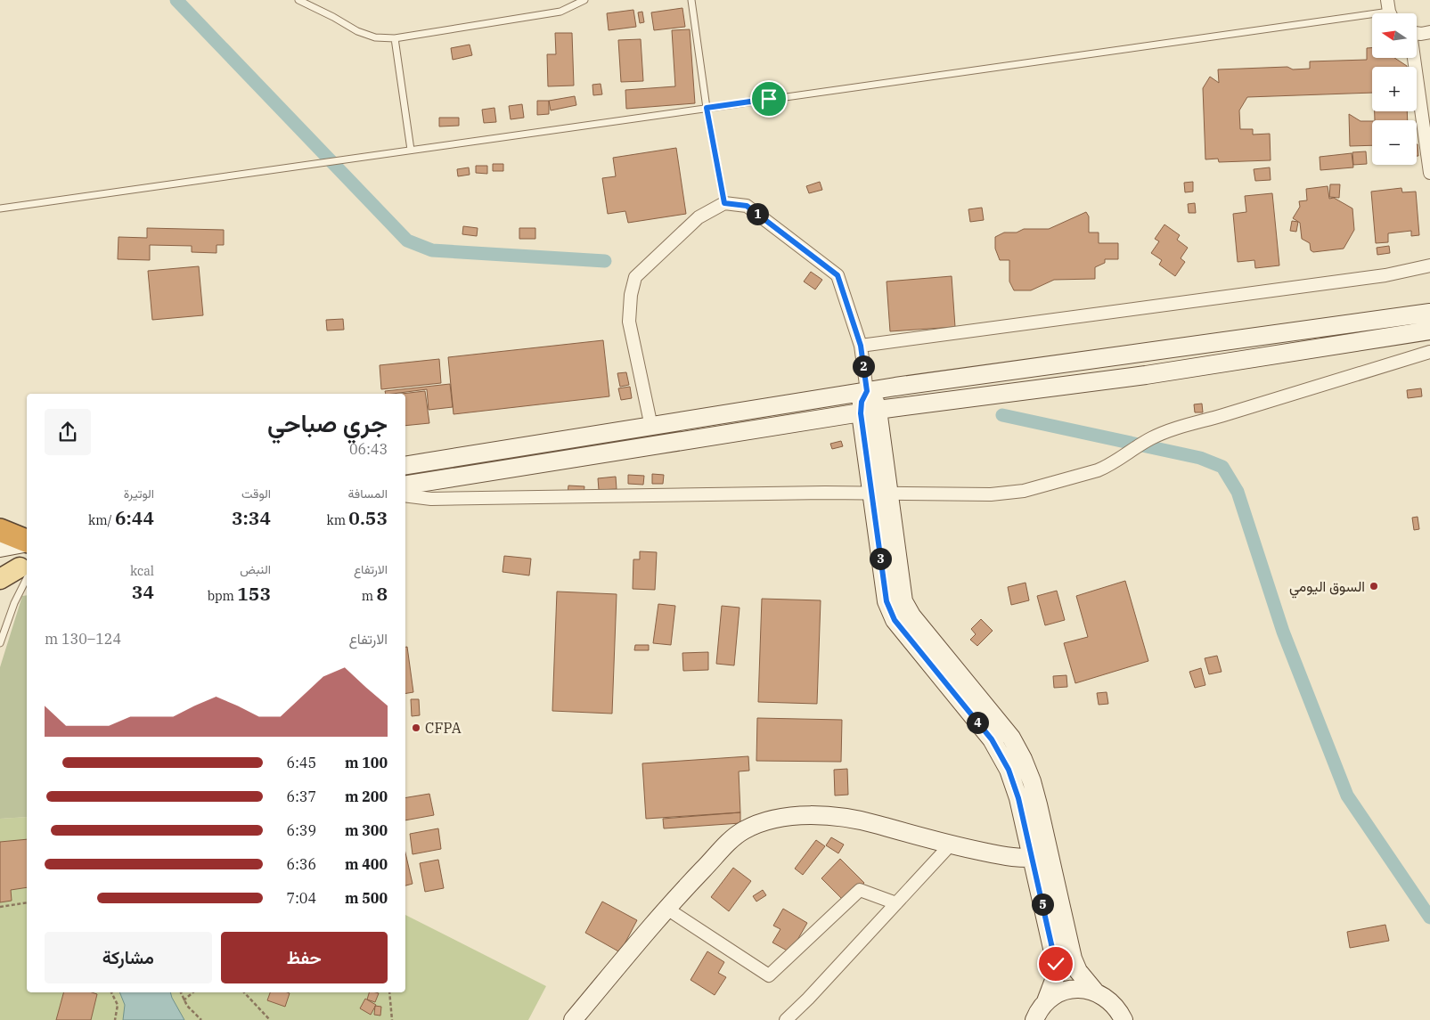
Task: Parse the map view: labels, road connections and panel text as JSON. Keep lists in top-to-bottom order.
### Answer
{
  "places": ["السوق اليومي", "CFPA"],
  "north": "left",
  "page": {
    "map_buttons": ["+", "−"],
    "pins": [
      "1",
      "2",
      "3",
      "4",
      "5"
    ],
    "heading": ["جري صباحي", "06:43"],
    "stats": [
      ["المسافة", "0.53 km"],
      ["الوقت", "3:34"],
      ["الوتيرة", "6:44 /km"],
      ["الارتفاع", "8 m"],
      ["النبض", "153 bpm"],
      ["kcal", "34"]
    ],
    "chart": ["الارتفاع", "124–130 m"],
    "list": [
      {
        "name": "100 m",
        "note": "6:45"
      },
      {
        "name": "200 m",
        "note": "6:37"
      },
      {
        "name": "300 m",
        "note": "6:39"
      },
      {
        "name": "400 m",
        "note": "6:36"
      },
      {
        "name": "500 m",
        "note": "7:04"
      }
    ],
    "buttons": ["حفظ", "مشاركة"]
  }
}
